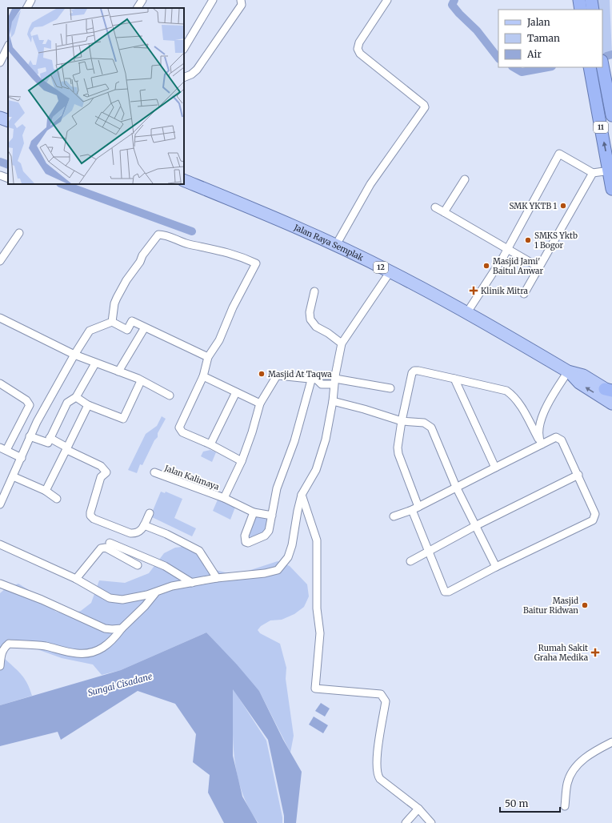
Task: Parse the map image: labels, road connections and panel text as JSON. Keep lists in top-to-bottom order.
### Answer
{
  "streets": {
    "highway": ["11"],
    "main road": ["Jalan Raya Semplak", "12"],
    "street": ["Jalan Kalimaya"]
  },
  "water": ["Sungai Cisadane"],
  "places": {
    "other": [
      "SMK YKTB 1",
      "SMKS Yktb 1 Bogor",
      "Masjid Jami' Baitul Anwar",
      "Masjid At Taqwa",
      "Masjid Baitur Ridwan"
    ],
    "health": ["Klinik Mitra", "Rumah Sakit Graha Medika"]
  },
  "legend": ["Jalan", "Taman", "Air"],
  "scale_bar": "50 m"
}
